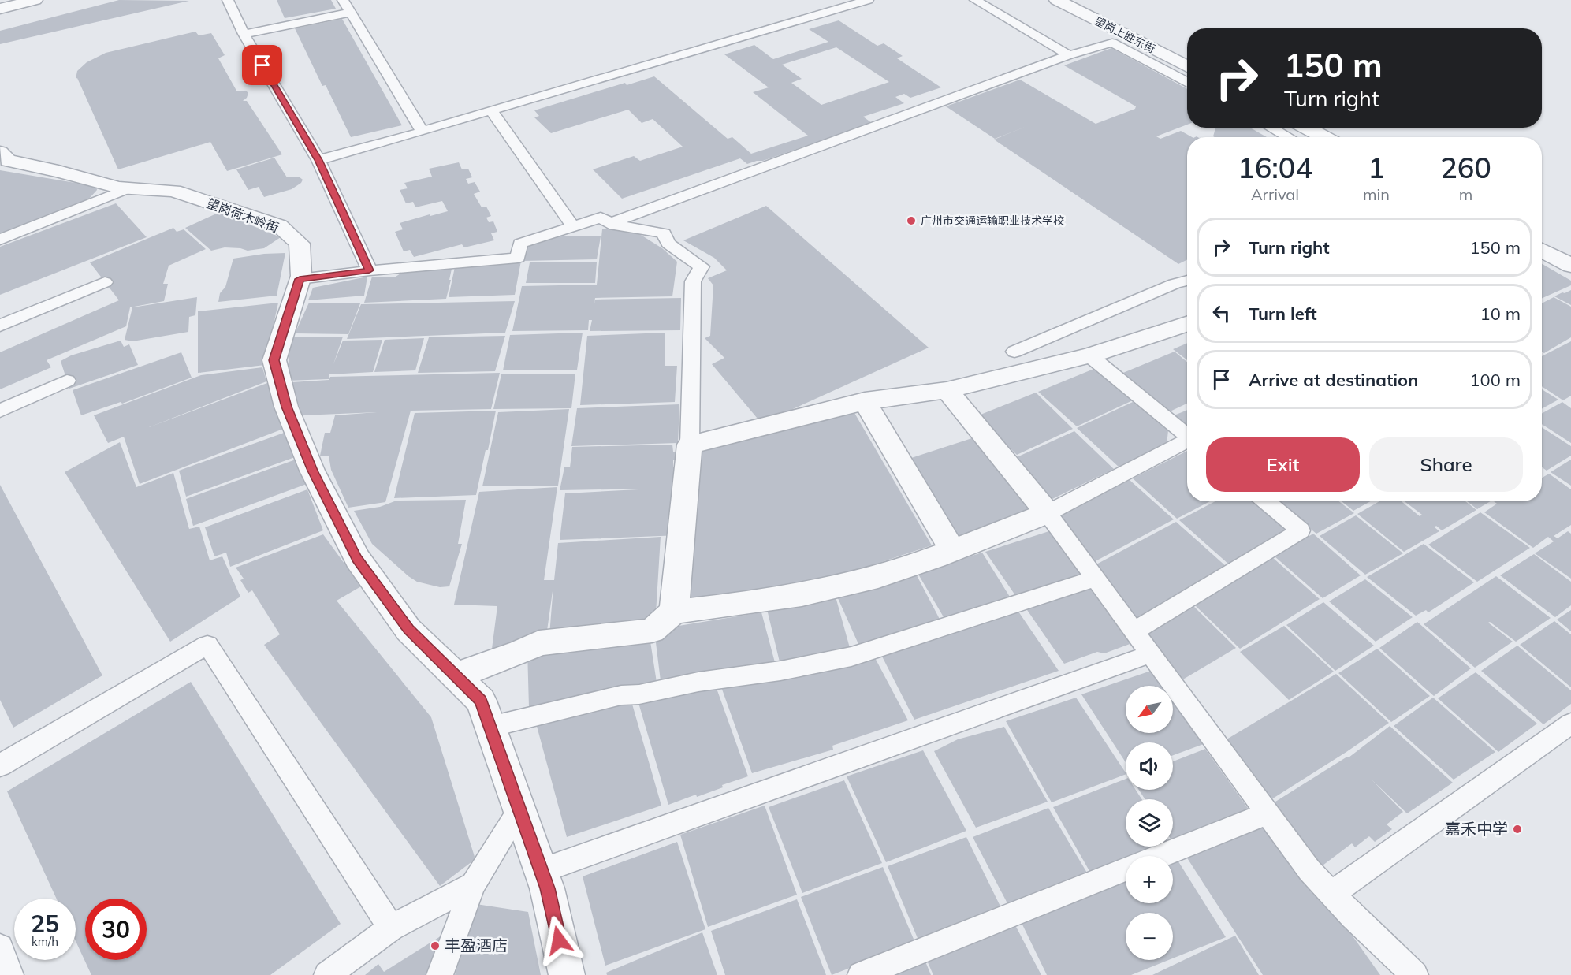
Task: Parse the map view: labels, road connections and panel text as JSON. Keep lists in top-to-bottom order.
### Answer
{
  "streets": {
    "street": ["望岗上胜东街", "望岗荷木岭街"]
  },
  "places": ["广州市交通运输职业技术学校", "嘉禾中学", "丰盈酒店"],
  "north": "bottom left",
  "page": {
    "turn": ["150 m", "Turn right"],
    "eta": [
      "16:04",
      "Arrival",
      "1",
      "min",
      "260",
      "m"
    ],
    "list": [
      {
        "name": "Turn right",
        "value": "150 m"
      },
      {
        "name": "Turn left",
        "value": "10 m"
      },
      {
        "name": "Arrive at destination",
        "value": "100 m"
      }
    ],
    "buttons": ["Exit", "Share"],
    "map_buttons": ["+", "−"],
    "speed": "25 km/h",
    "limit": "30"
  }
}
